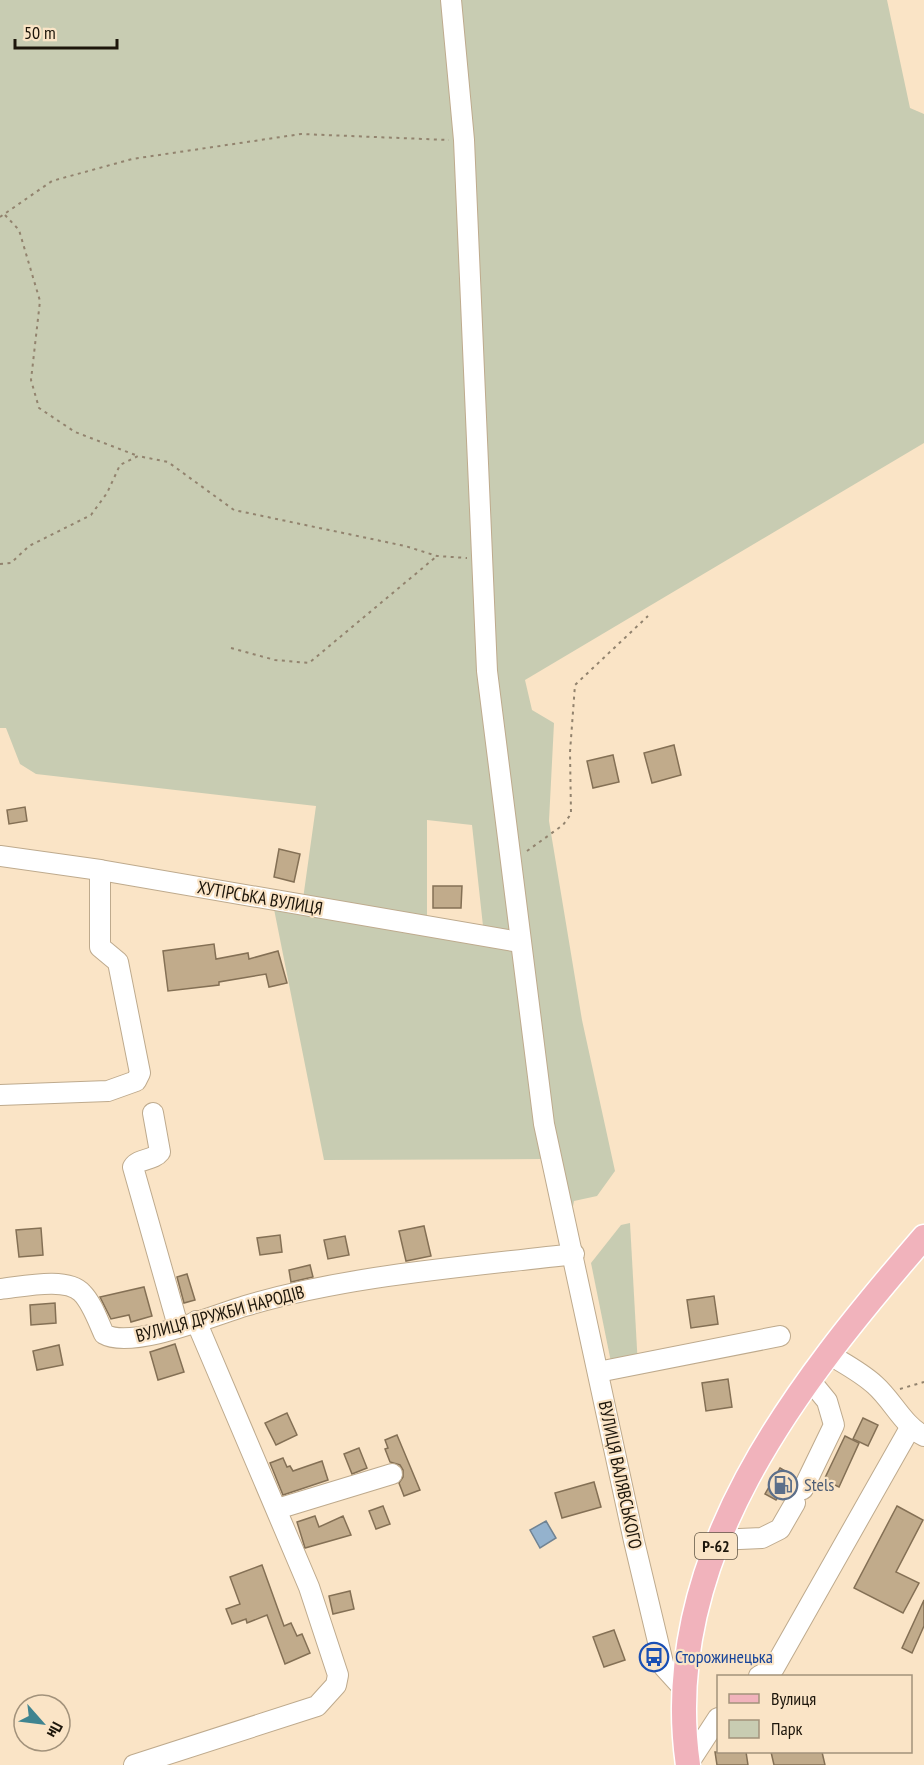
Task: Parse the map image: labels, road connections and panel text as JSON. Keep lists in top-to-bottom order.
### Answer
{
  "streets": {
    "main road": ["Р-62"],
    "street": ["ХУТІРСЬКА ВУЛИЦЯ", "ВУЛИЦЯ ДРУЖБИ НАРОДІВ", "ВУЛИЦЯ ВАЛЯВСЬКОГО"]
  },
  "crossings": [
    ["ХУТІРСЬКА ВУЛИЦЯ", "ВУЛИЦЯ ВАЛЯВСЬКОГО"],
    ["ВУЛИЦЯ ДРУЖБИ НАРОДІВ", "ВУЛИЦЯ ВАЛЯВСЬКОГО"],
    ["ВУЛИЦЯ ВАЛЯВСЬКОГО", "Р-62"]
  ],
  "places": {
    "fuel station": ["Stels"],
    "bus stop": ["Сторожинецька"]
  },
  "legend": ["Вулиця", "Парк"],
  "scale_bar": "50 m",
  "north": "bottom right"
}
